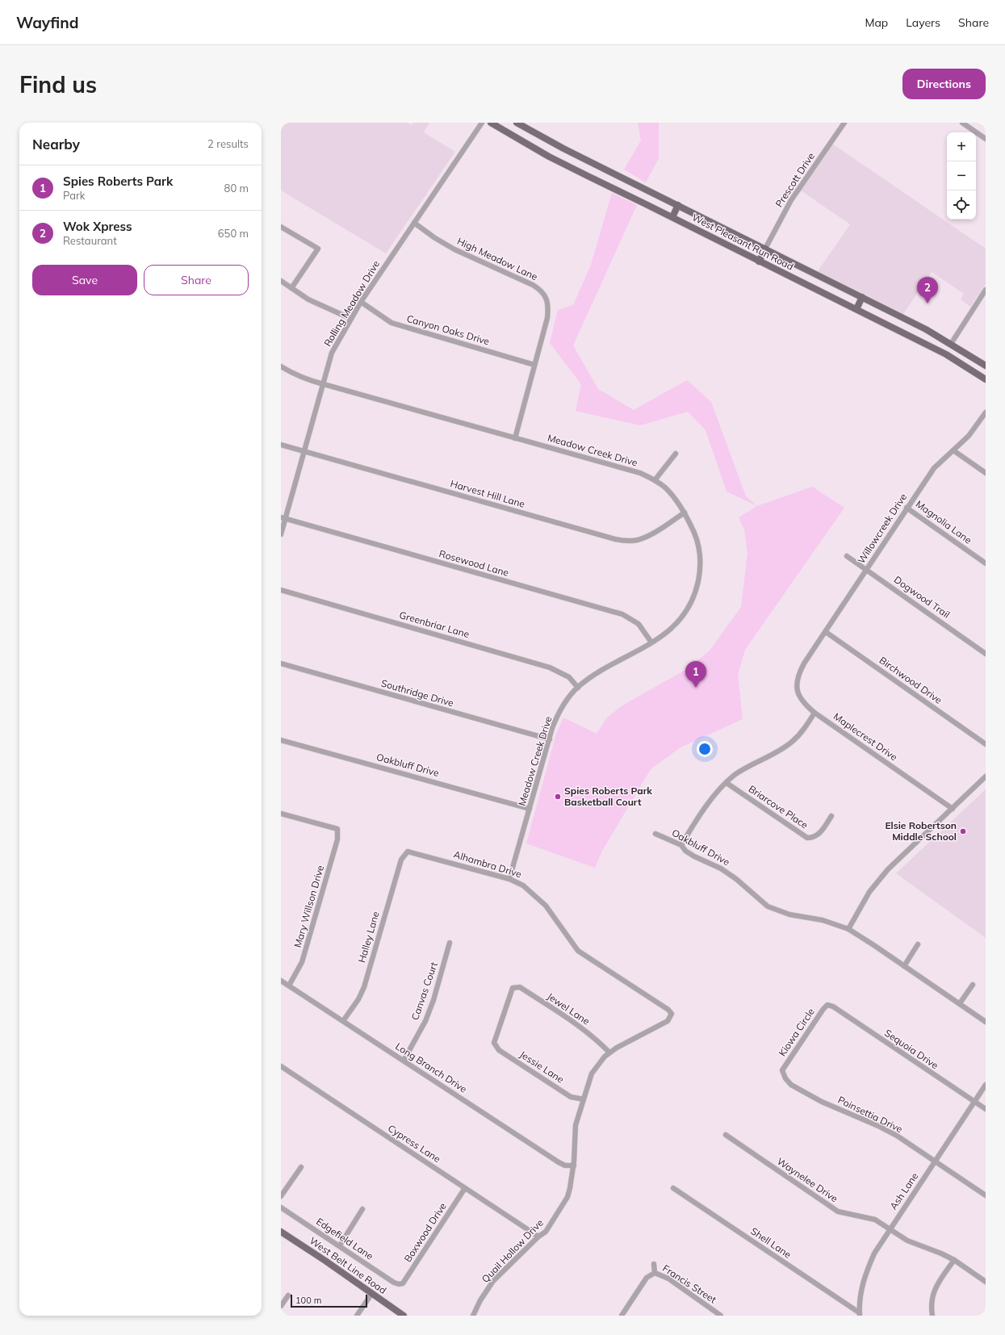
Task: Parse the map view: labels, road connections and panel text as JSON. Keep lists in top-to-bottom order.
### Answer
{
  "streets": {
    "main road": ["West Pleasant Run Road", "West Belt Line Road"],
    "street": [
      "Prescott Drive",
      "High Meadow Lane",
      "Rolling Meadow Drive",
      "Canyon Oaks Drive",
      "Meadow Creek Drive",
      "Harvest Hill Lane",
      "Magnolia Lane",
      "Willowcreek Drive",
      "Rosewood Lane",
      "Dogwood Trail",
      "Greenbriar Lane",
      "Birchwood Drive",
      "Southridge Drive",
      "Maplecrest Drive",
      "Oakbluff Drive",
      "Briarcove Place",
      "Alhambra Drive",
      "Mary Willson Drive",
      "Halley Lane",
      "Canvas Court",
      "Jewel Lane",
      "Kiowa Circle",
      "Sequoia Drive",
      "Jessie Lane",
      "Long Branch Drive",
      "Poinsettia Drive",
      "Cypress Lane",
      "Waynelee Drive",
      "Ash Lane",
      "Boxwood Drive",
      "Edgefield Lane",
      "Shell Lane",
      "Quail Hollow Drive",
      "Francis Street"
    ]
  },
  "crossings": [
    ["Prescott Drive", "West Pleasant Run Road"],
    ["High Meadow Lane", "Rolling Meadow Drive"],
    ["High Meadow Lane", "Canyon Oaks Drive"],
    ["High Meadow Lane", "Meadow Creek Drive"],
    ["Rolling Meadow Drive", "Canyon Oaks Drive"],
    ["Rolling Meadow Drive", "Meadow Creek Drive"],
    ["Rolling Meadow Drive", "Harvest Hill Lane"],
    ["Rolling Meadow Drive", "Rosewood Lane"],
    ["Meadow Creek Drive", "Harvest Hill Lane"],
    ["Meadow Creek Drive", "Rosewood Lane"],
    ["Meadow Creek Drive", "Greenbriar Lane"],
    ["Meadow Creek Drive", "Southridge Drive"],
    ["Meadow Creek Drive", "Oakbluff Drive"],
    ["Meadow Creek Drive", "Alhambra Drive"],
    ["Magnolia Lane", "Willowcreek Drive"],
    ["Willowcreek Drive", "Dogwood Trail"],
    ["Willowcreek Drive", "Birchwood Drive"],
    ["Willowcreek Drive", "Maplecrest Drive"],
    ["Alhambra Drive", "Halley Lane"],
    ["Alhambra Drive", "Quail Hollow Drive"],
    ["Mary Willson Drive", "Long Branch Drive"],
    ["Halley Lane", "Long Branch Drive"],
    ["Canvas Court", "Long Branch Drive"],
    ["Jewel Lane", "Jessie Lane"],
    ["Jewel Lane", "Quail Hollow Drive"],
    ["Kiowa Circle", "Sequoia Drive"],
    ["Kiowa Circle", "Poinsettia Drive"],
    ["Sequoia Drive", "Ash Lane"],
    ["Jessie Lane", "Quail Hollow Drive"],
    ["Long Branch Drive", "Quail Hollow Drive"],
    ["Poinsettia Drive", "Ash Lane"],
    ["Cypress Lane", "Boxwood Drive"],
    ["Cypress Lane", "Quail Hollow Drive"],
    ["Waynelee Drive", "Ash Lane"],
    ["Ash Lane", "Shell Lane"],
    ["Boxwood Drive", "Edgefield Lane"]
  ],
  "places": ["Spies Roberts Park Basketball Court", "Elsie Robertson Middle School"],
  "scale_bar": "100 m",
  "page": {
    "header": "Wayfind",
    "nav": ["Map", "Layers", "Share"],
    "buttons": [
      "Directions",
      ["Save", "Share"]
    ],
    "title": "Find us",
    "heading": ["Nearby", "2 results"],
    "map_buttons": ["+", "−"],
    "list": [
      {
        "mark": "1",
        "name": "Spies Roberts Park",
        "note": "Park",
        "value": "80 m"
      },
      {
        "mark": "2",
        "name": "Wok Xpress",
        "note": "Restaurant",
        "value": "650 m"
      }
    ],
    "pins": ["2", "1"],
    "scale": "100 m"
  }
}
